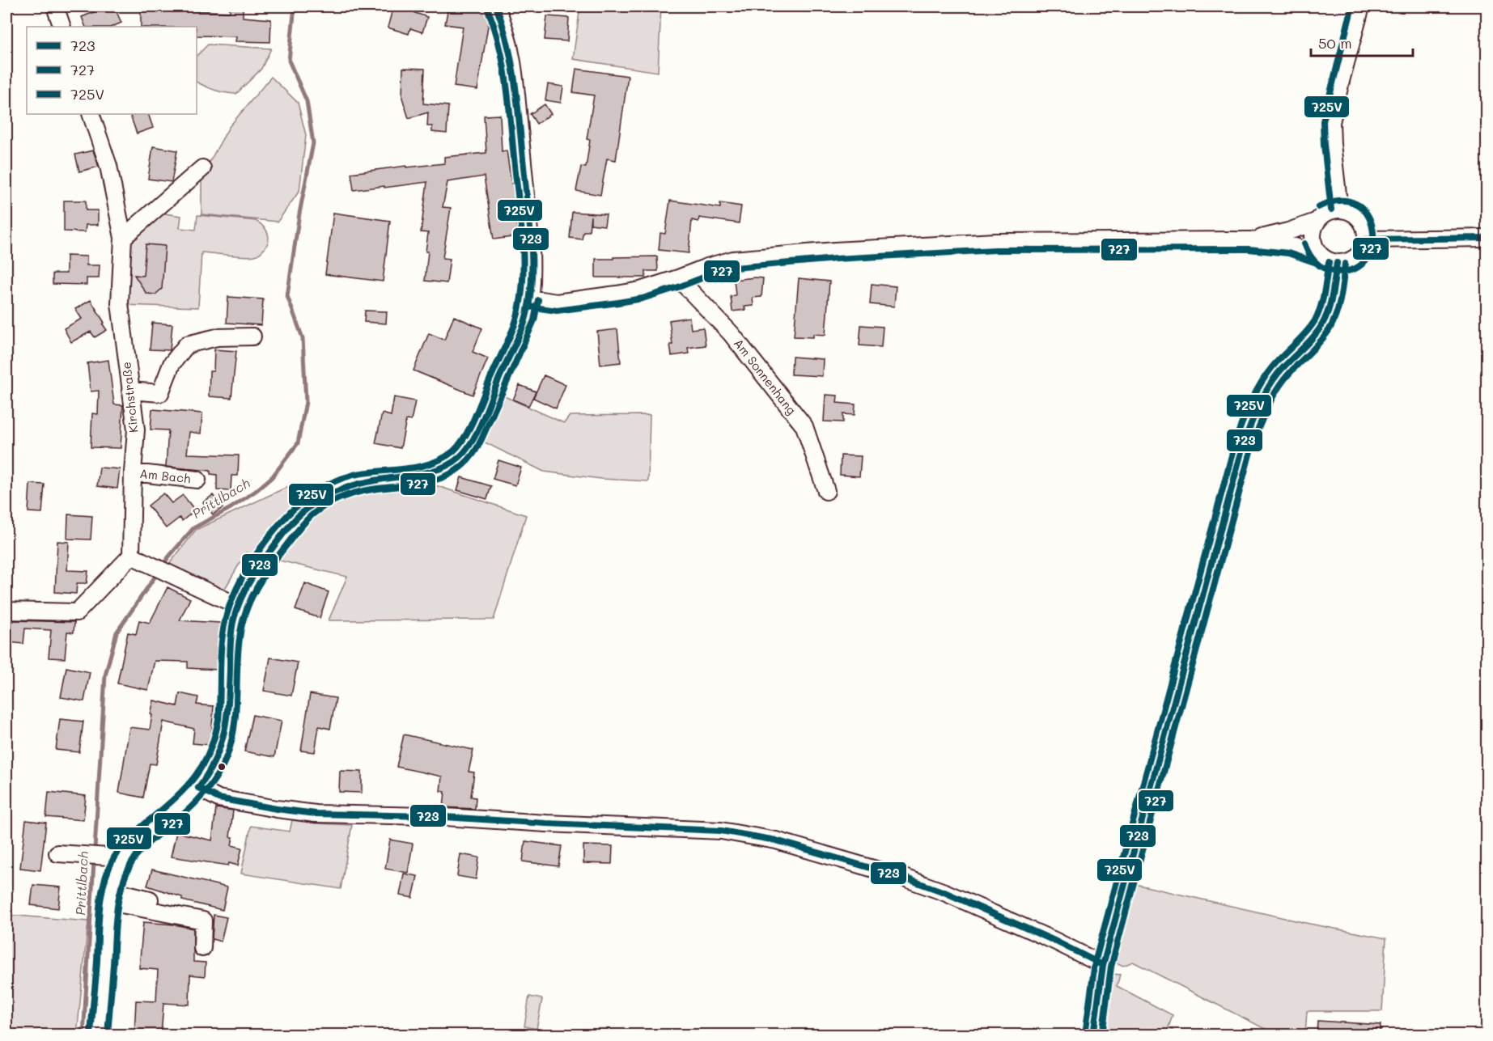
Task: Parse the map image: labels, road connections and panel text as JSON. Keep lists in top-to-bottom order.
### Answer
{
  "streets": {
    "street": ["Am Sonnenhang", "Kirchstraße", "Am Bach"]
  },
  "crossings": [
    ["Kirchstraße", "Am Bach"]
  ],
  "water": ["Prittlbach"],
  "lines": ["transit line 723", "transit line 725V", "transit line 727"],
  "legend": ["723", "727", "725V"],
  "scale_bar": "50 m"
}
